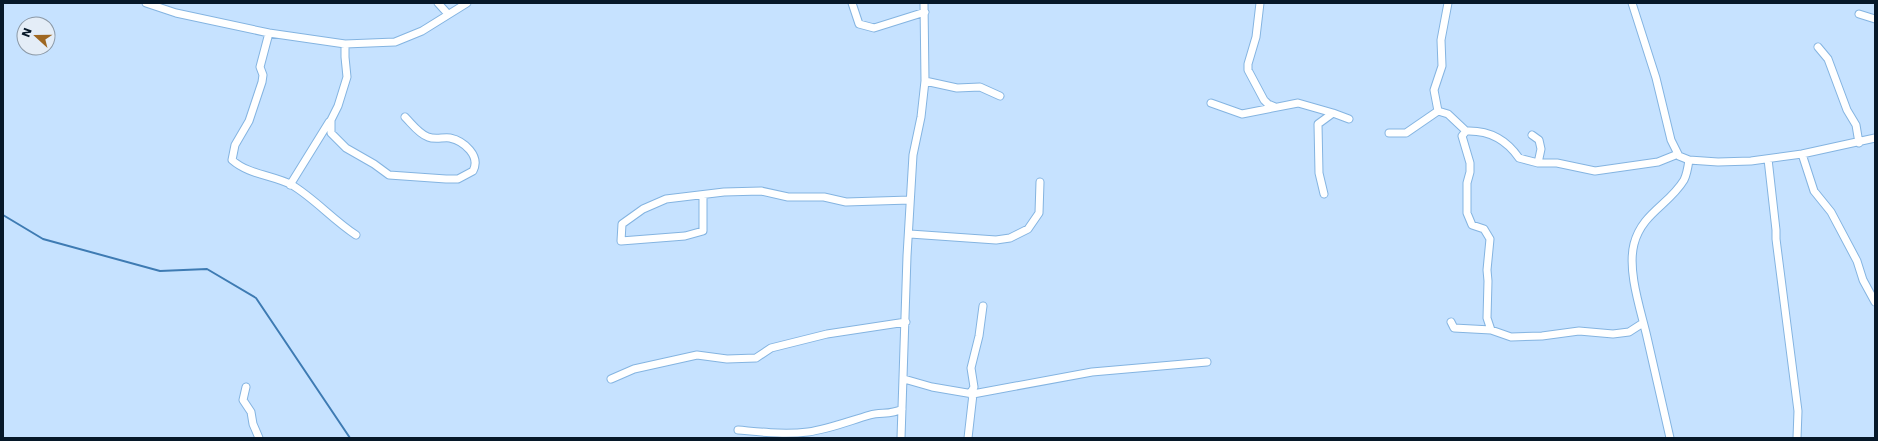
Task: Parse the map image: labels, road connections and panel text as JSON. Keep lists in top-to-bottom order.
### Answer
{
  "north": "left"
}
